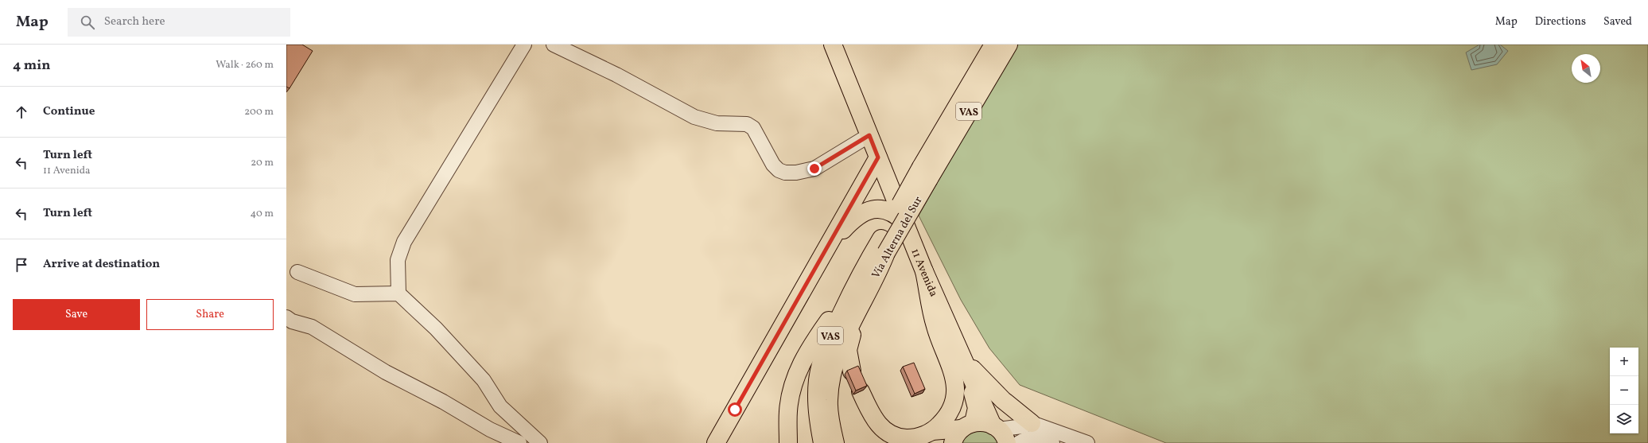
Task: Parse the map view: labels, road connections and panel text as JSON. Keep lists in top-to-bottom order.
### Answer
{
  "streets": {
    "main road": ["VAS", "Vía Alterna del Sur", "11 Avenida"]
  },
  "north": "top left",
  "page": {
    "header": "Map",
    "search": "Search here",
    "nav": ["Map", "Directions", "Saved"],
    "heading": ["4 min", "Walk · 260 m"],
    "list": [
      ["Continue", "200 m"],
      ["Turn left", "11 Avenida", "20 m"],
      ["Turn left", "40 m"],
      "Arrive at destination"
    ],
    "buttons": ["Save", "Share"],
    "map_buttons": ["+", "−"]
  }
}
